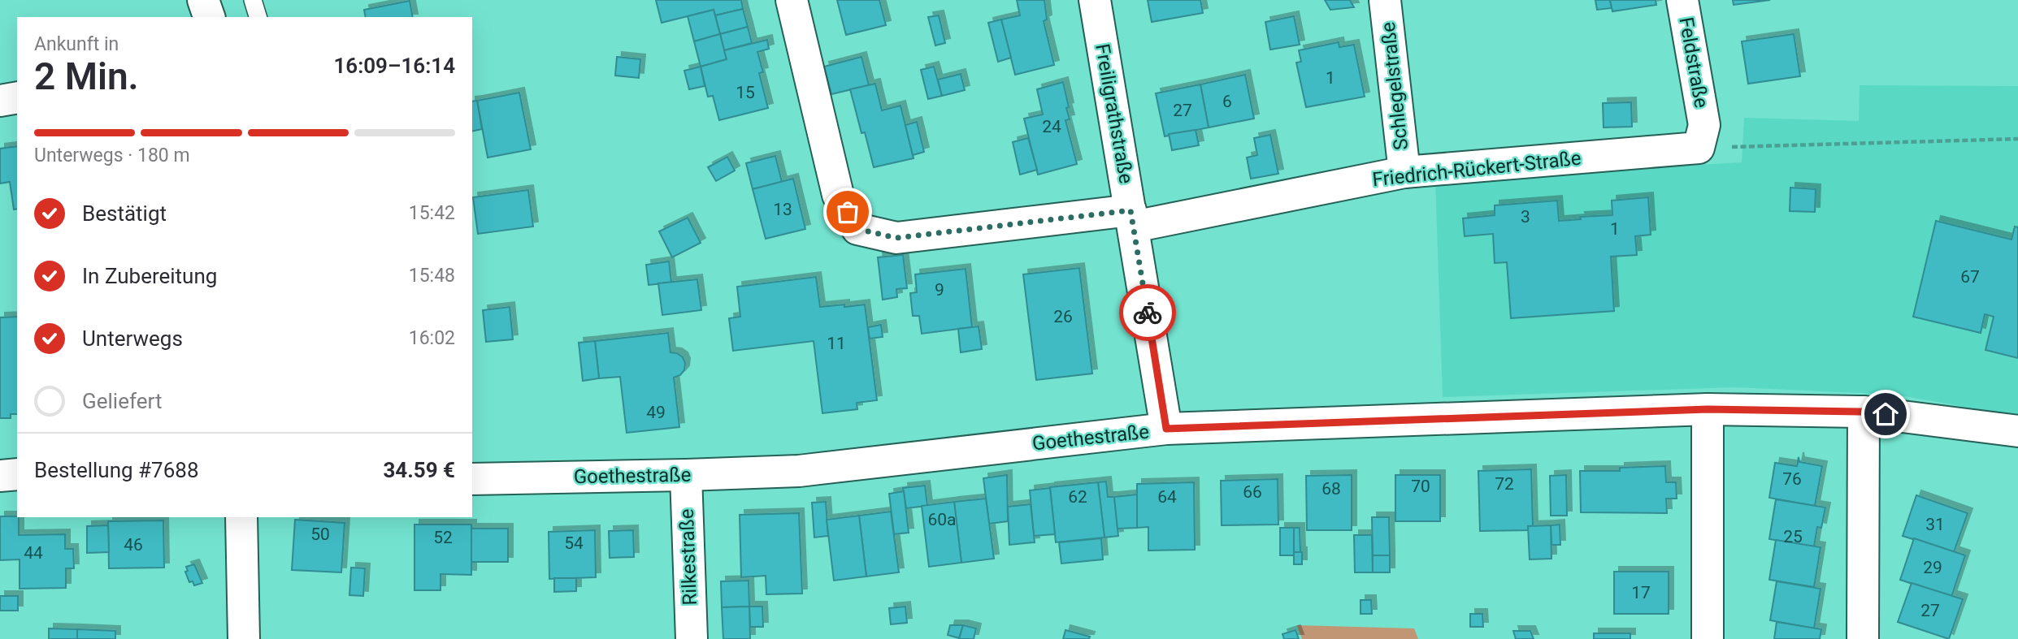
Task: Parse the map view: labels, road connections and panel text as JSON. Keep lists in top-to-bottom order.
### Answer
{
  "streets": {
    "street": [
      "Feldstraße",
      "Schlegelstraße",
      "Freiligrathstraße",
      "Friedrich-Rückert-Straße",
      "Goethestraße",
      "Rilkestraße"
    ]
  },
  "crossings": [
    ["Feldstraße", "Friedrich-Rückert-Straße"],
    ["Schlegelstraße", "Friedrich-Rückert-Straße"],
    ["Freiligrathstraße", "Friedrich-Rückert-Straße"],
    ["Freiligrathstraße", "Goethestraße"],
    ["Goethestraße", "Rilkestraße"]
  ],
  "house_numbers": [
    "1",
    "15",
    "6",
    "27",
    "24",
    "13",
    "3",
    "1",
    "67",
    "9",
    "26",
    "11",
    "49",
    "76",
    "72",
    "70",
    "68",
    "66",
    "62",
    "64",
    "60a",
    "31",
    "50",
    "25",
    "52",
    "54",
    "46",
    "44",
    "29",
    "17",
    "27"
  ],
  "page": {
    "heading": ["2 Min.", "Ankunft in", "16:09–16:14"],
    "panel": ["Bestellung #7688", "34.59 €"],
    "bar": "Unterwegs · 180 m",
    "list": [
      ["Bestätigt", "15:42"],
      ["In Zubereitung", "15:48"],
      ["Unterwegs", "16:02"],
      "Geliefert"
    ]
  }
}
